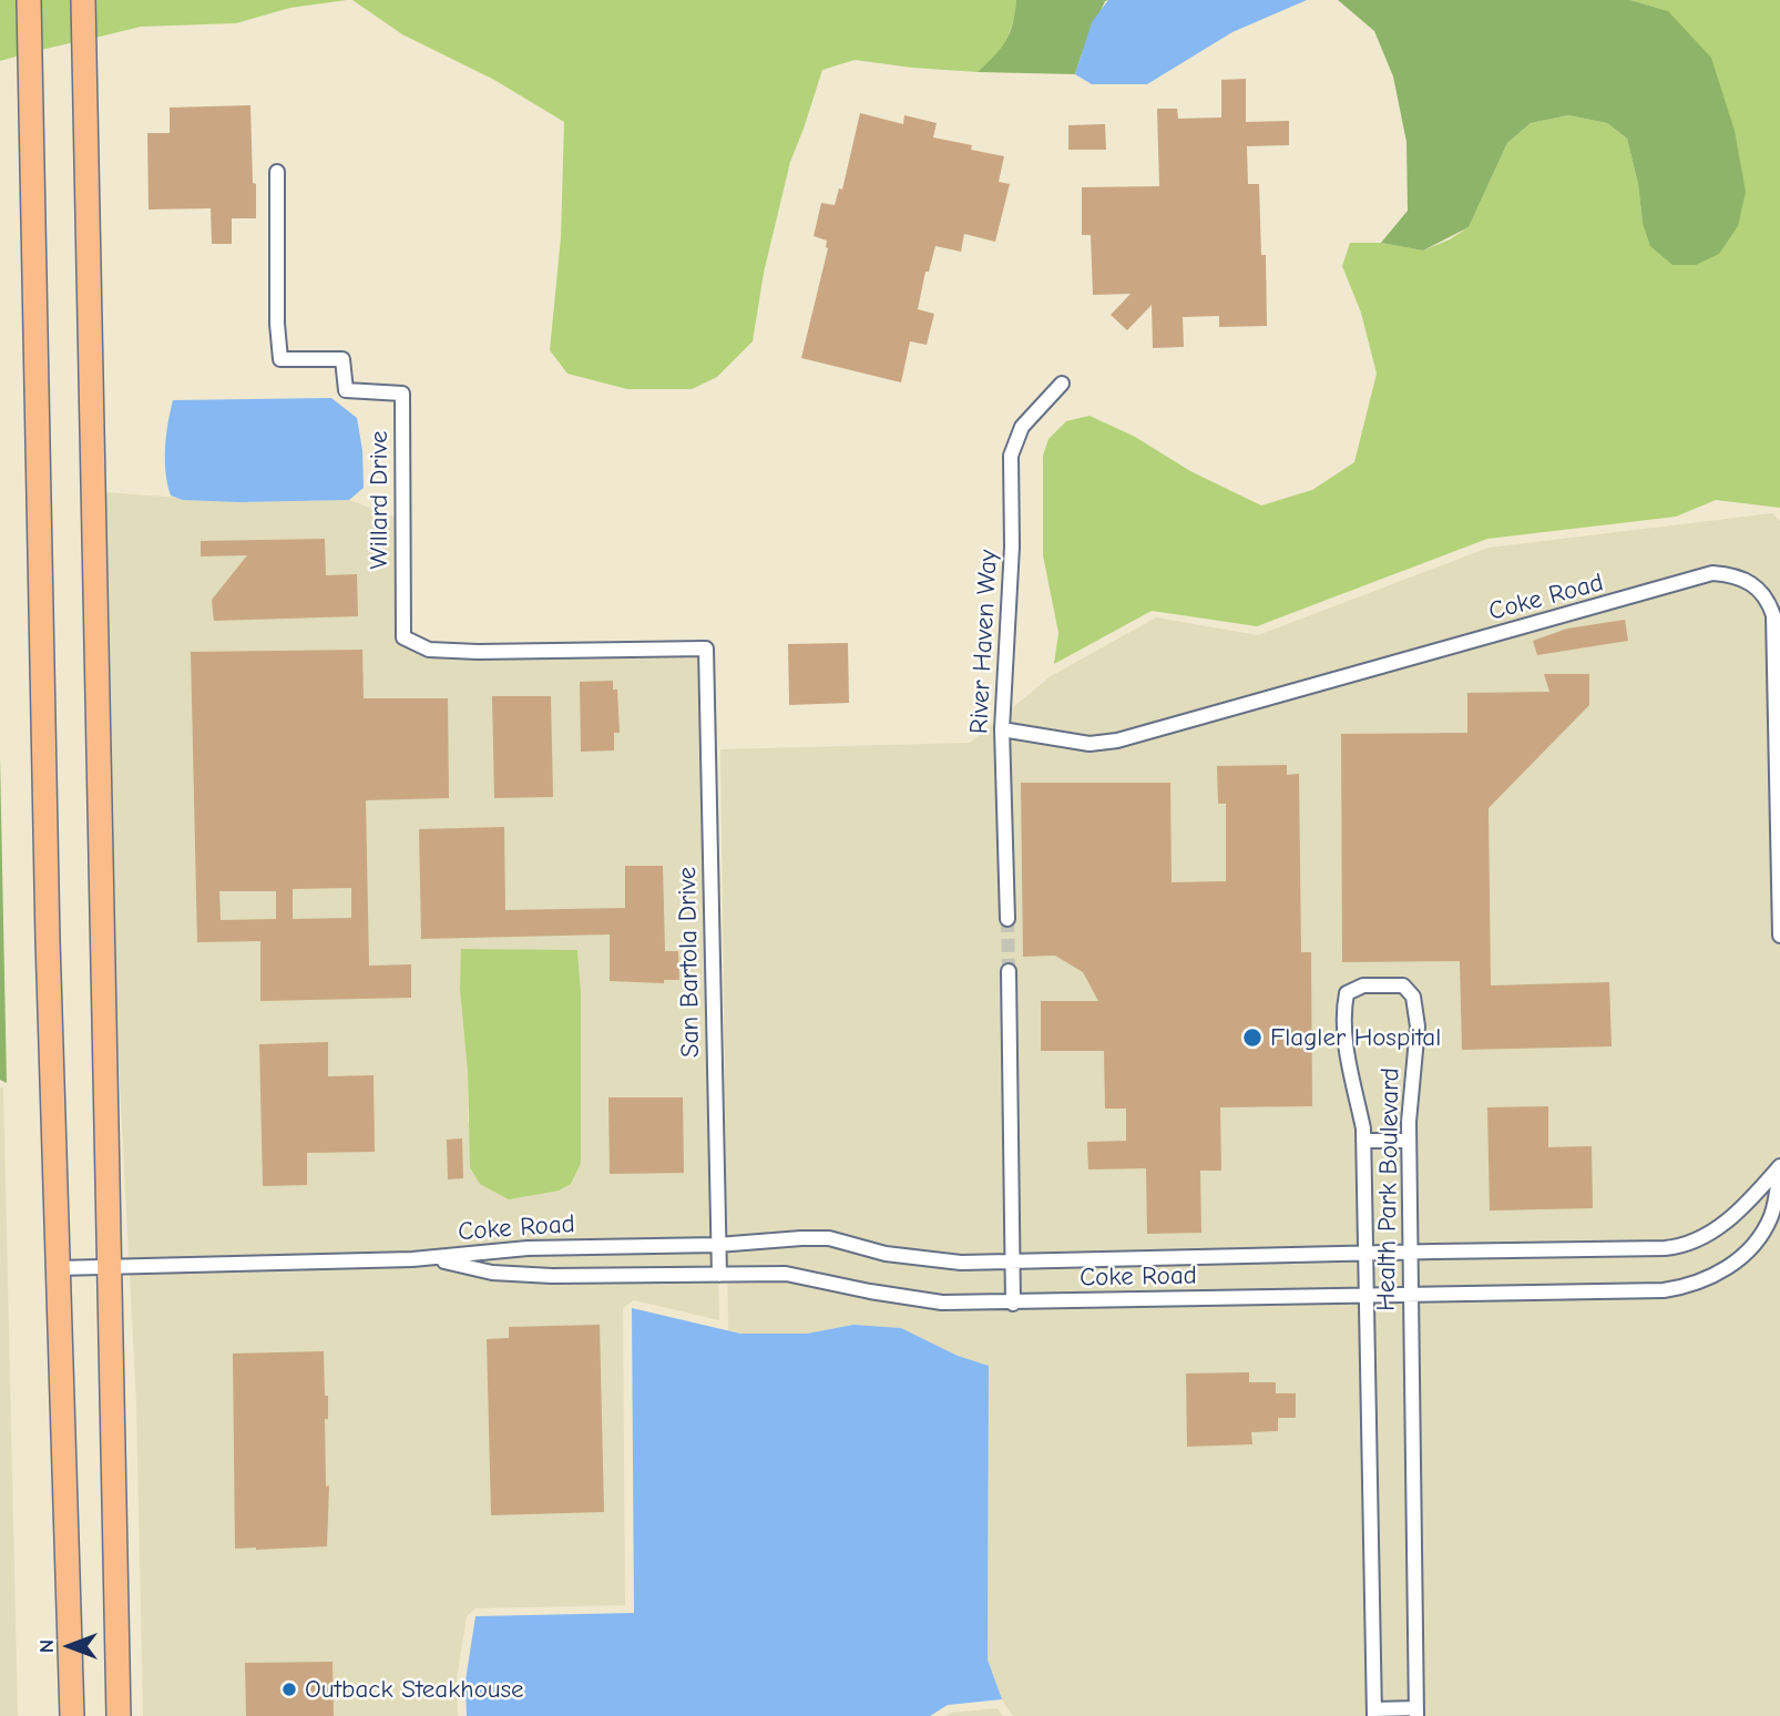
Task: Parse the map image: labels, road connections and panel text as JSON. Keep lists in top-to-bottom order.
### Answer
{
  "streets": {
    "street": [
      "Willard Drive",
      "Coke Road",
      "River Haven Way",
      "San Bartola Drive",
      "Health Park Boulevard"
    ]
  },
  "crossings": [
    ["Willard Drive", "San Bartola Drive"],
    ["Coke Road", "River Haven Way"],
    ["Coke Road", "San Bartola Drive"],
    ["Coke Road", "Health Park Boulevard"]
  ],
  "places": ["Flagler Hospital", "Outback Steakhouse"],
  "north": "left"
}
